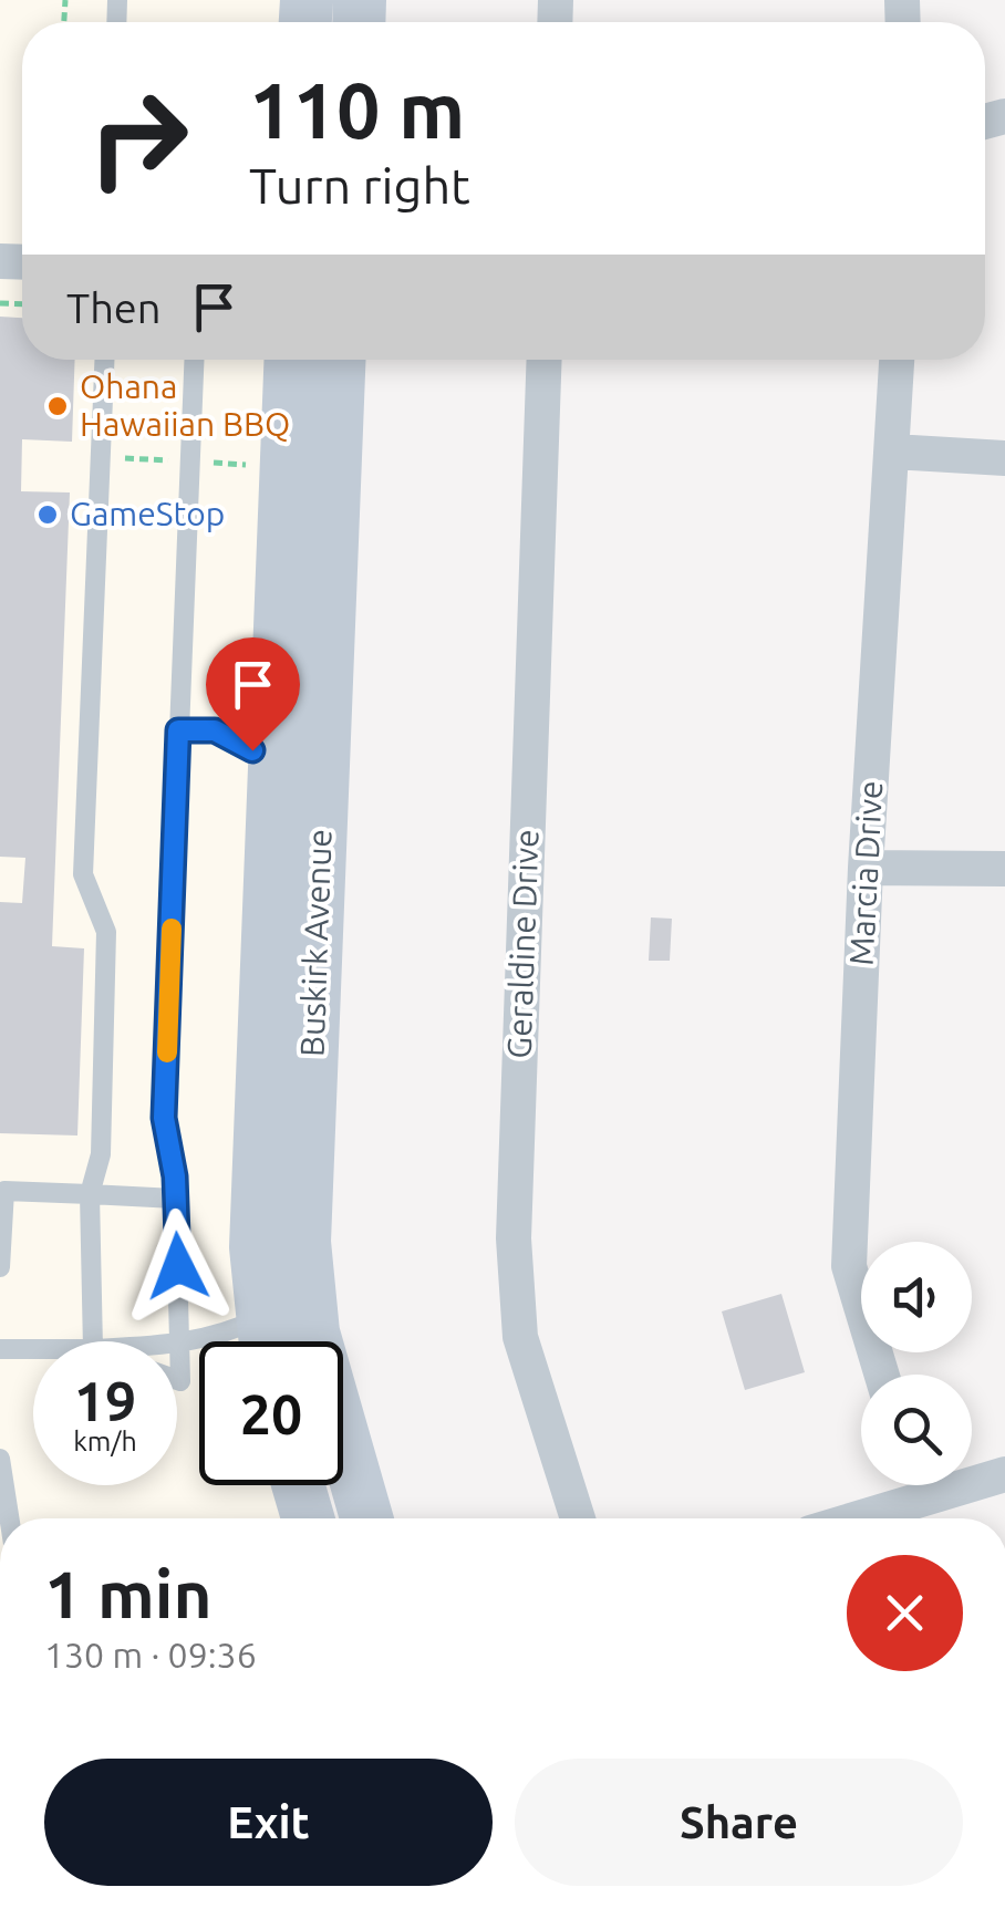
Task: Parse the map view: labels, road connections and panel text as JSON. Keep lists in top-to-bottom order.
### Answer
{
  "streets": {
    "main road": ["Buskirk Avenue"],
    "street": ["Marcia Drive", "Geraldine Drive"]
  },
  "places": ["Ohana Hawaiian BBQ", "GameStop"],
  "page": {
    "turn": ["110 m", "Turn right"],
    "then": "Then",
    "speed": "19 km/h",
    "limit": "20",
    "heading": ["1 min", "130 m · 09:36"],
    "buttons": ["Exit", "Share"]
  }
}
